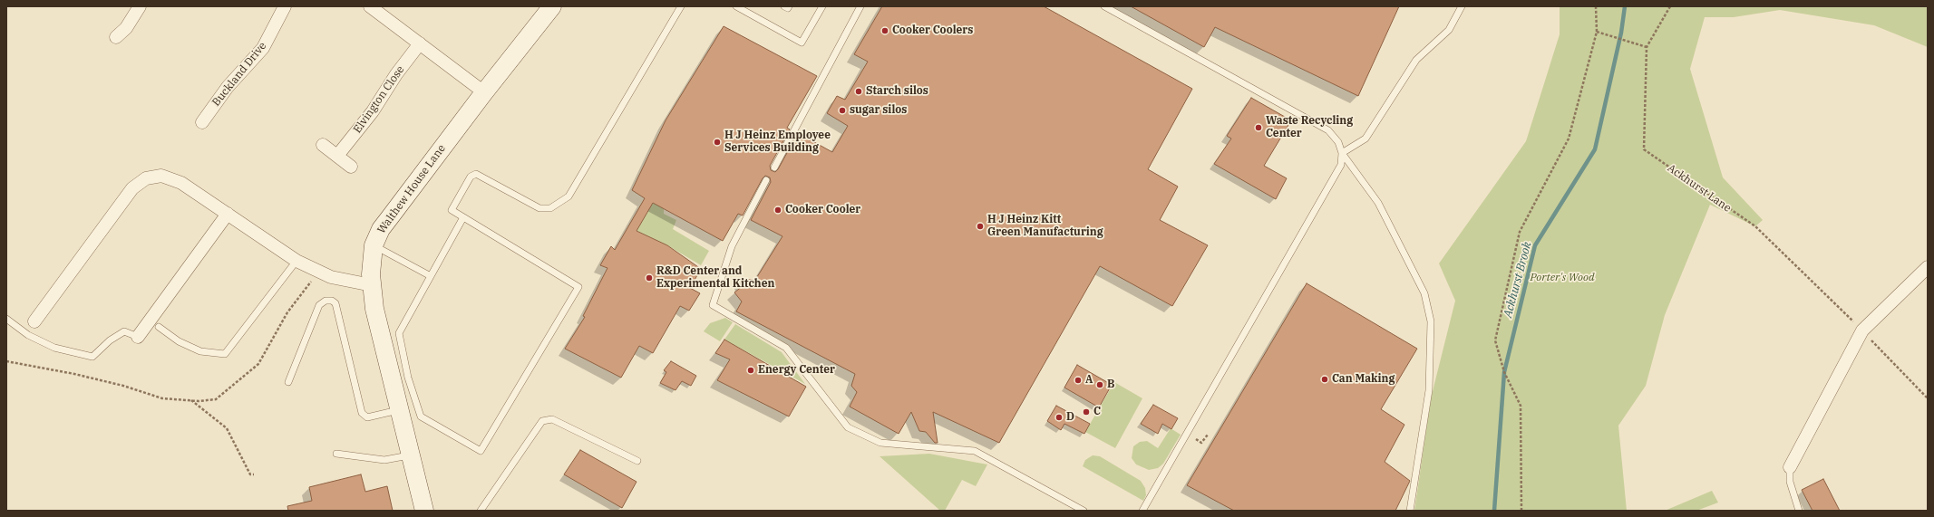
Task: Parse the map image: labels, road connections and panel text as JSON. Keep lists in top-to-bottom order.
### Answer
{
  "streets": {
    "street": ["Buckland Drive", "Elvington Close", "Walthew House Lane"],
    "path": ["Ackhurst Lane"]
  },
  "water": ["Ackhurst Brook"],
  "parks": ["Porter's Wood"],
  "places": [
    "Cooker Coolers",
    "Starch silos",
    "sugar silos",
    "Waste Recycling Center",
    "H J Heinz Employee Services Building",
    "Cooker Cooler",
    "H J Heinz Kitt Green Manufacturing",
    "R&D Center and Experimental Kitchen",
    "Energy Center",
    "Can Making",
    "A",
    "B",
    "C",
    "D"
  ]
}
